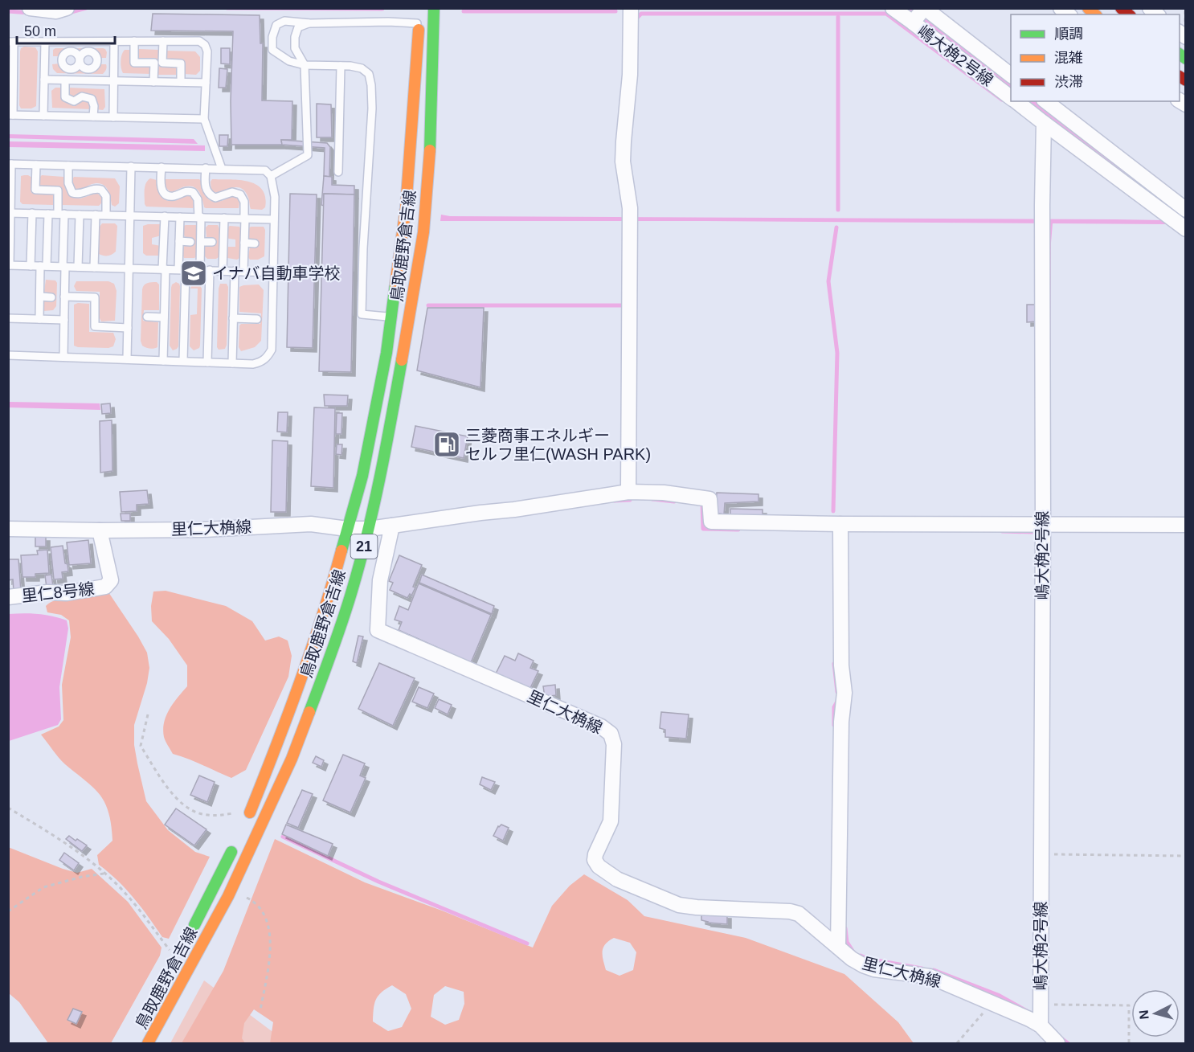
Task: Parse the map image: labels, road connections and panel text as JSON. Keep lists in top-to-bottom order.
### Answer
{
  "streets": {
    "main road": ["鳥取鹿野倉吉線", "21"],
    "street": ["嶋大桷2号線", "里仁大桷線", "里仁8号線"]
  },
  "crossings": [
    ["嶋大桷2号線", "里仁大桷線"],
    ["鳥取鹿野倉吉線", "里仁大桷線"],
    ["里仁大桷線", "里仁8号線"]
  ],
  "places": {
    "school or university": ["イナバ自動車学校"],
    "fuel station": ["三菱商事エネルギー セルフ里仁(WASH PARK)"]
  },
  "legend": ["順調", "混雑", "渋滞"],
  "scale_bar": "50 m",
  "north": "left"
}
